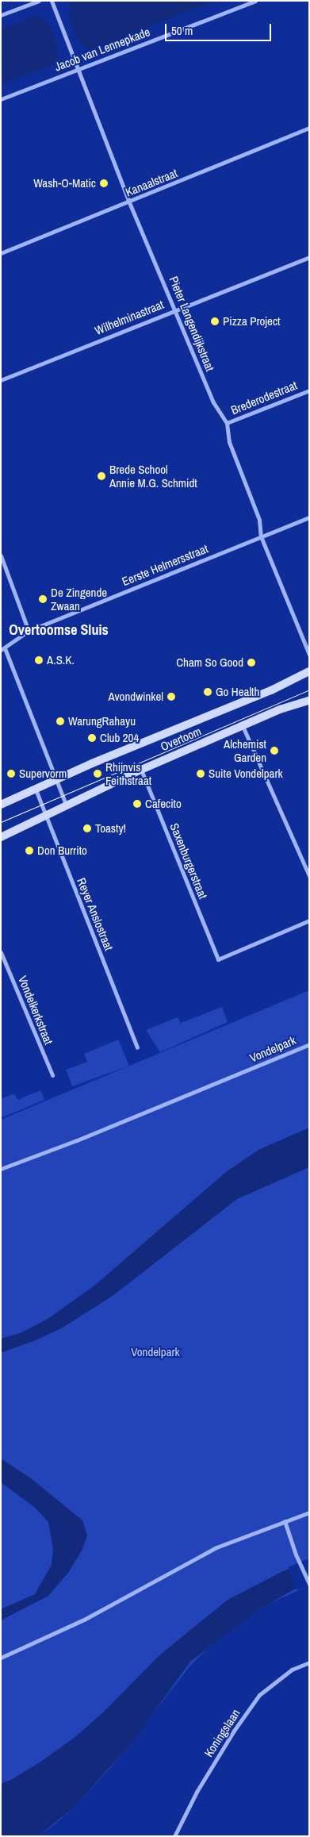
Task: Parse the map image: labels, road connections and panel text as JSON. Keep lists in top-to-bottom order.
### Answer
{
  "streets": {
    "main road": ["Overtoom"],
    "street": [
      "Jacob van Lennepkade",
      "Kanaalstraat",
      "Wilhelminastraat",
      "Pieter Langendijkstraat",
      "Brederodestraat",
      "Eerste Helmersstraat",
      "Saxenburgerstraat",
      "Reyer Anslostraat",
      "Vondelkerkstraat",
      "Vondelpark",
      "Koningslaan"
    ]
  },
  "crossings": [
    ["Jacob van Lennepkade", "Pieter Langendijkstraat"],
    ["Kanaalstraat", "Pieter Langendijkstraat"],
    ["Wilhelminastraat", "Pieter Langendijkstraat"],
    ["Pieter Langendijkstraat", "Brederodestraat"],
    ["Pieter Langendijkstraat", "Eerste Helmersstraat"],
    ["Overtoom", "Saxenburgerstraat"],
    ["Overtoom", "Reyer Anslostraat"]
  ],
  "districts": ["Overtoomse Sluis"],
  "parks": ["Vondelpark"],
  "places": [
    "Wash-O-Matic",
    "Pizza Project",
    "Brede School Annie M.G. Schmidt",
    "De Zingende Zwaan",
    "A.S.K.",
    "Cham So Good",
    "Go Health",
    "Avondwinkel",
    "WarungRahayu",
    "Club 204",
    "Alchemist Garden",
    "Supervorm",
    "Rhijnvis Feithstraat",
    "Suite Vondelpark",
    "Cafecito",
    "Toasty!",
    "Don Burrito"
  ],
  "scale_bar": "50 m"
}
